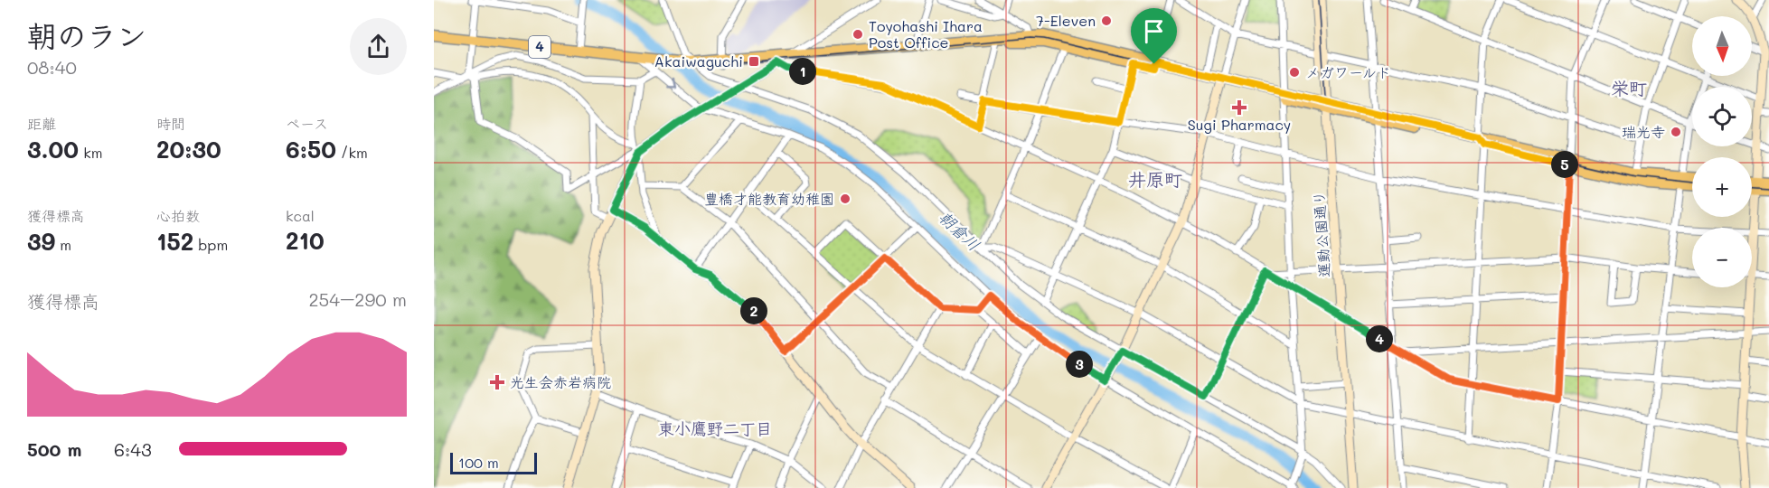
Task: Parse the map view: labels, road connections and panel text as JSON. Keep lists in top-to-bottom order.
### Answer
{
  "streets": {
    "main road": ["4"],
    "street": ["運動公園通り"]
  },
  "crossings": [
    ["4", "運動公園通り"]
  ],
  "districts": ["栄町", "井原町", "東小鷹野二丁目"],
  "water": ["朝倉川"],
  "places": {
    "other": [
      "7-Eleven",
      "Toyohashi Ihara Post Office",
      "メガワールド",
      "瑞光寺",
      "豊橋才能教育幼稚園"
    ],
    "transit": ["Akaiwaguchi"],
    "health": ["Sugi Pharmacy", "光生会赤岩病院"]
  },
  "scale_bar": "100 m",
  "north": "bottom",
  "page": {
    "heading": ["朝のラン", "08:40"],
    "map_buttons": ["+", "−"],
    "pins": [
      "1",
      "5",
      "2",
      "4",
      "3"
    ],
    "stats": [
      ["距離", "3.00 km"],
      ["時間", "20:30"],
      ["ペース", "6:50 /km"],
      ["獲得標高", "39 m"],
      ["心拍数", "152 bpm"],
      ["kcal", "210"]
    ],
    "chart": ["獲得標高", "254–290 m"],
    "list": [
      {
        "name": "500 m",
        "note": "6:43"
      }
    ],
    "scale": "100 m"
  }
}
